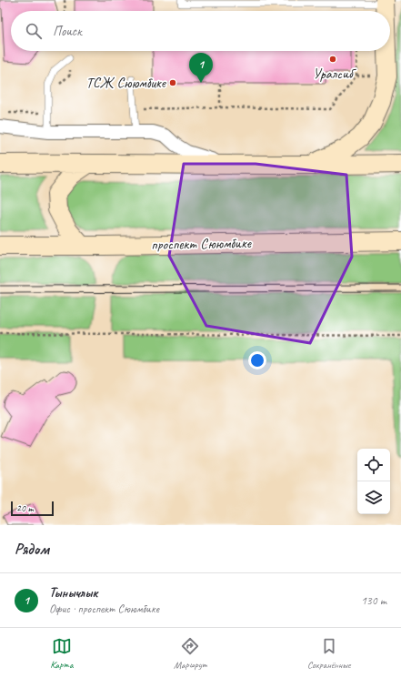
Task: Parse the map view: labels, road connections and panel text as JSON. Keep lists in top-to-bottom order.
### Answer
{
  "streets": {
    "main road": ["проспект Сююмбике"]
  },
  "places": ["Уралсиб", "ТСЖ Сююмбике"],
  "scale_bar": "20 m",
  "page": {
    "search": "Поиск",
    "pins": "1",
    "scale": "20 m",
    "heading": "Рядом",
    "list": [
      {
        "mark": "1",
        "name": "Тынычлык",
        "note": "Офис · проспект Сююмбике",
        "value": "130 m"
      }
    ],
    "nav": ["Карта", "Маршрут", "Сохранённые"]
  }
}
